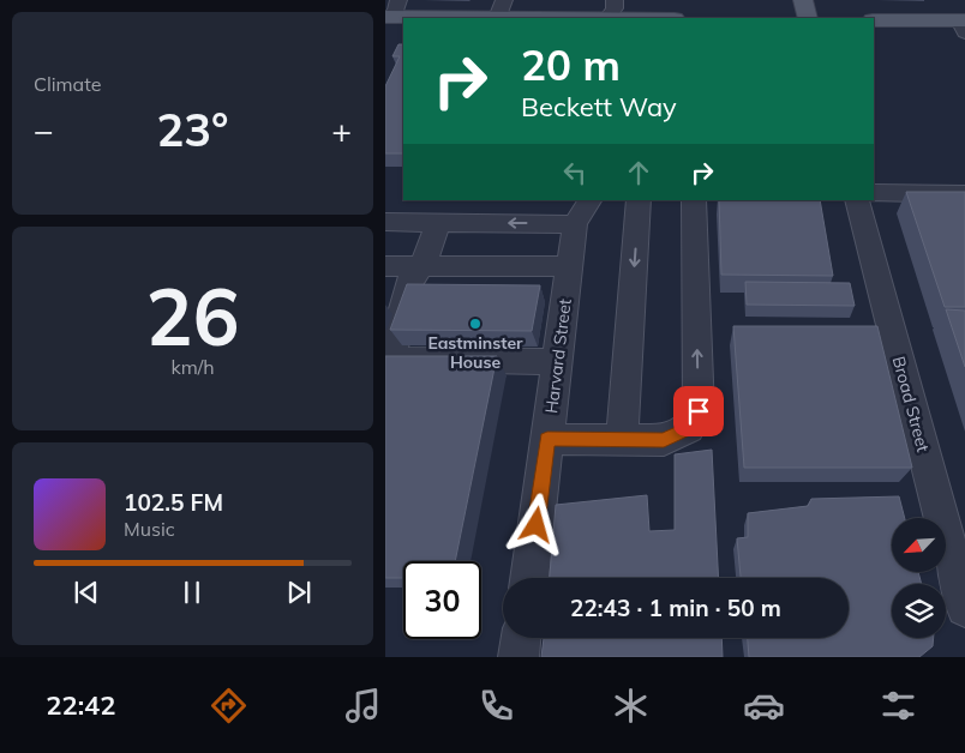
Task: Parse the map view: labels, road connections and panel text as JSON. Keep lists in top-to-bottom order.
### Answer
{
  "streets": {
    "street": ["Harvard Street", "Broad Street"]
  },
  "places": ["Eastminster House"],
  "north": "bottom left",
  "page": {
    "tile": [
      "Climate",
      ["26", "km/h"]
    ],
    "turn": ["20 m", "Beckett Way"],
    "heat": ["−", "23°", "+"],
    "song": ["102.5 FM", "Music"],
    "limit": "30",
    "trip": "22:43 · 1 min · 50 m",
    "tabs": "22:42"
  }
}
